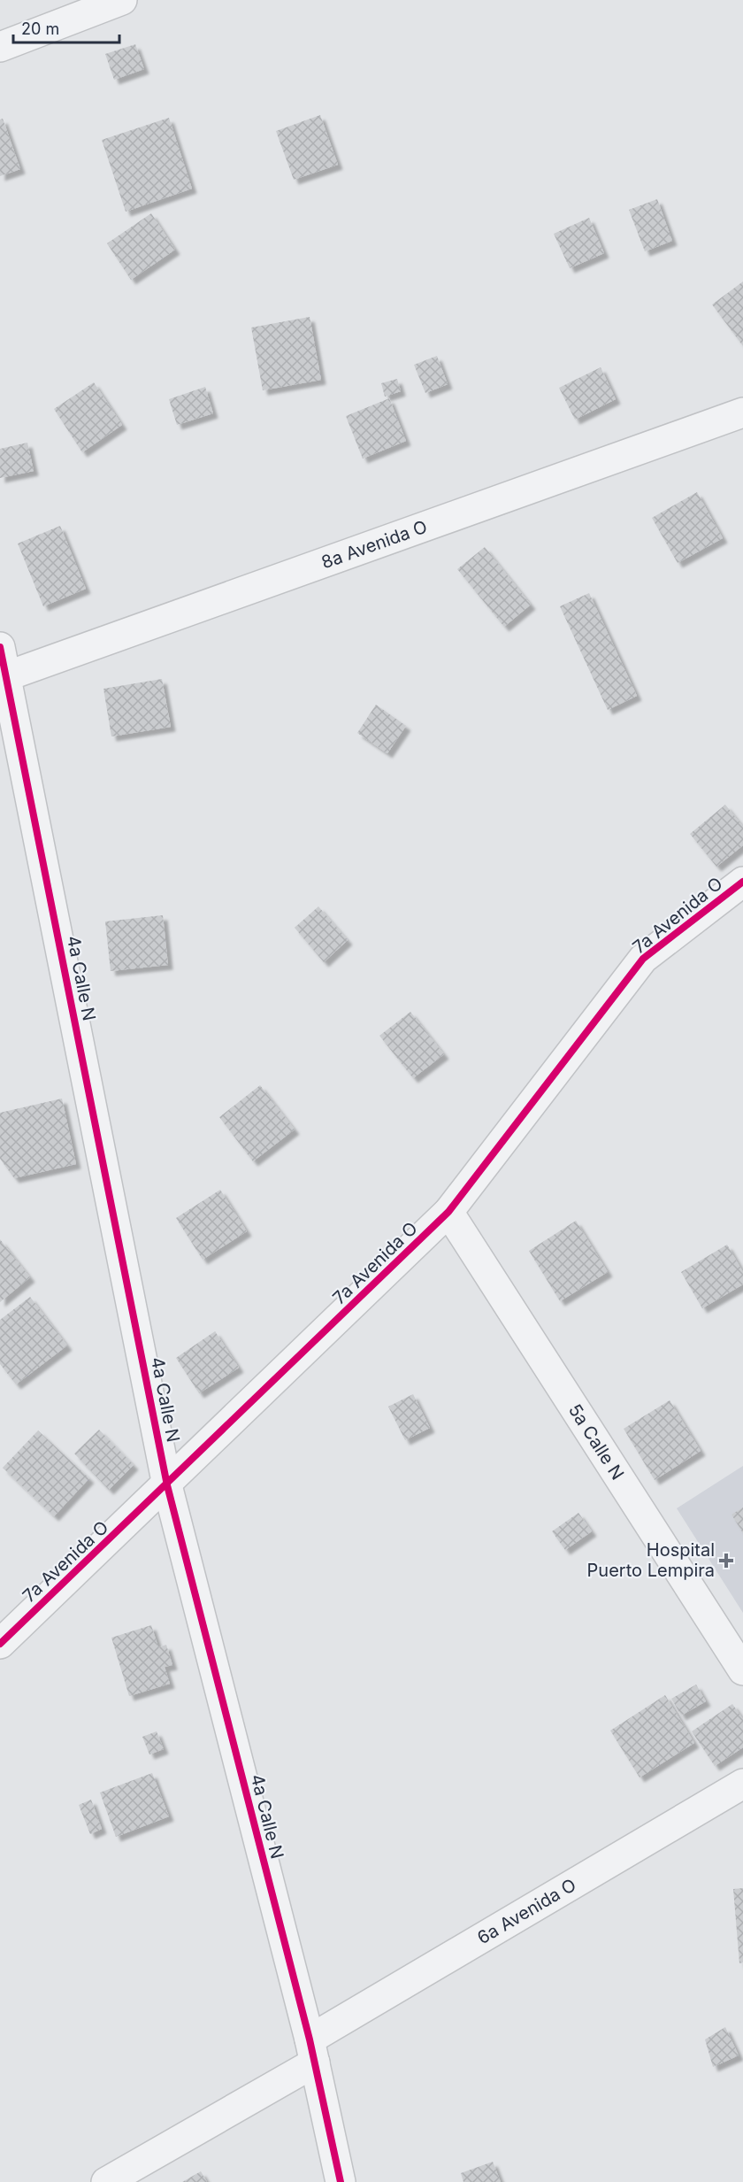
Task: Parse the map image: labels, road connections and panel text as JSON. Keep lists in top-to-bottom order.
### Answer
{
  "streets": {
    "street": [
      "8a Avenida O",
      "7a Avenida O",
      "4a Calle N",
      "5a Calle N",
      "6a Avenida O"
    ]
  },
  "crossings": [
    ["8a Avenida O", "4a Calle N"],
    ["7a Avenida O", "4a Calle N"],
    ["7a Avenida O", "5a Calle N"],
    ["4a Calle N", "6a Avenida O"]
  ],
  "places": {
    "health": ["Hospital Puerto Lempira"]
  },
  "scale_bar": "20 m"
}
